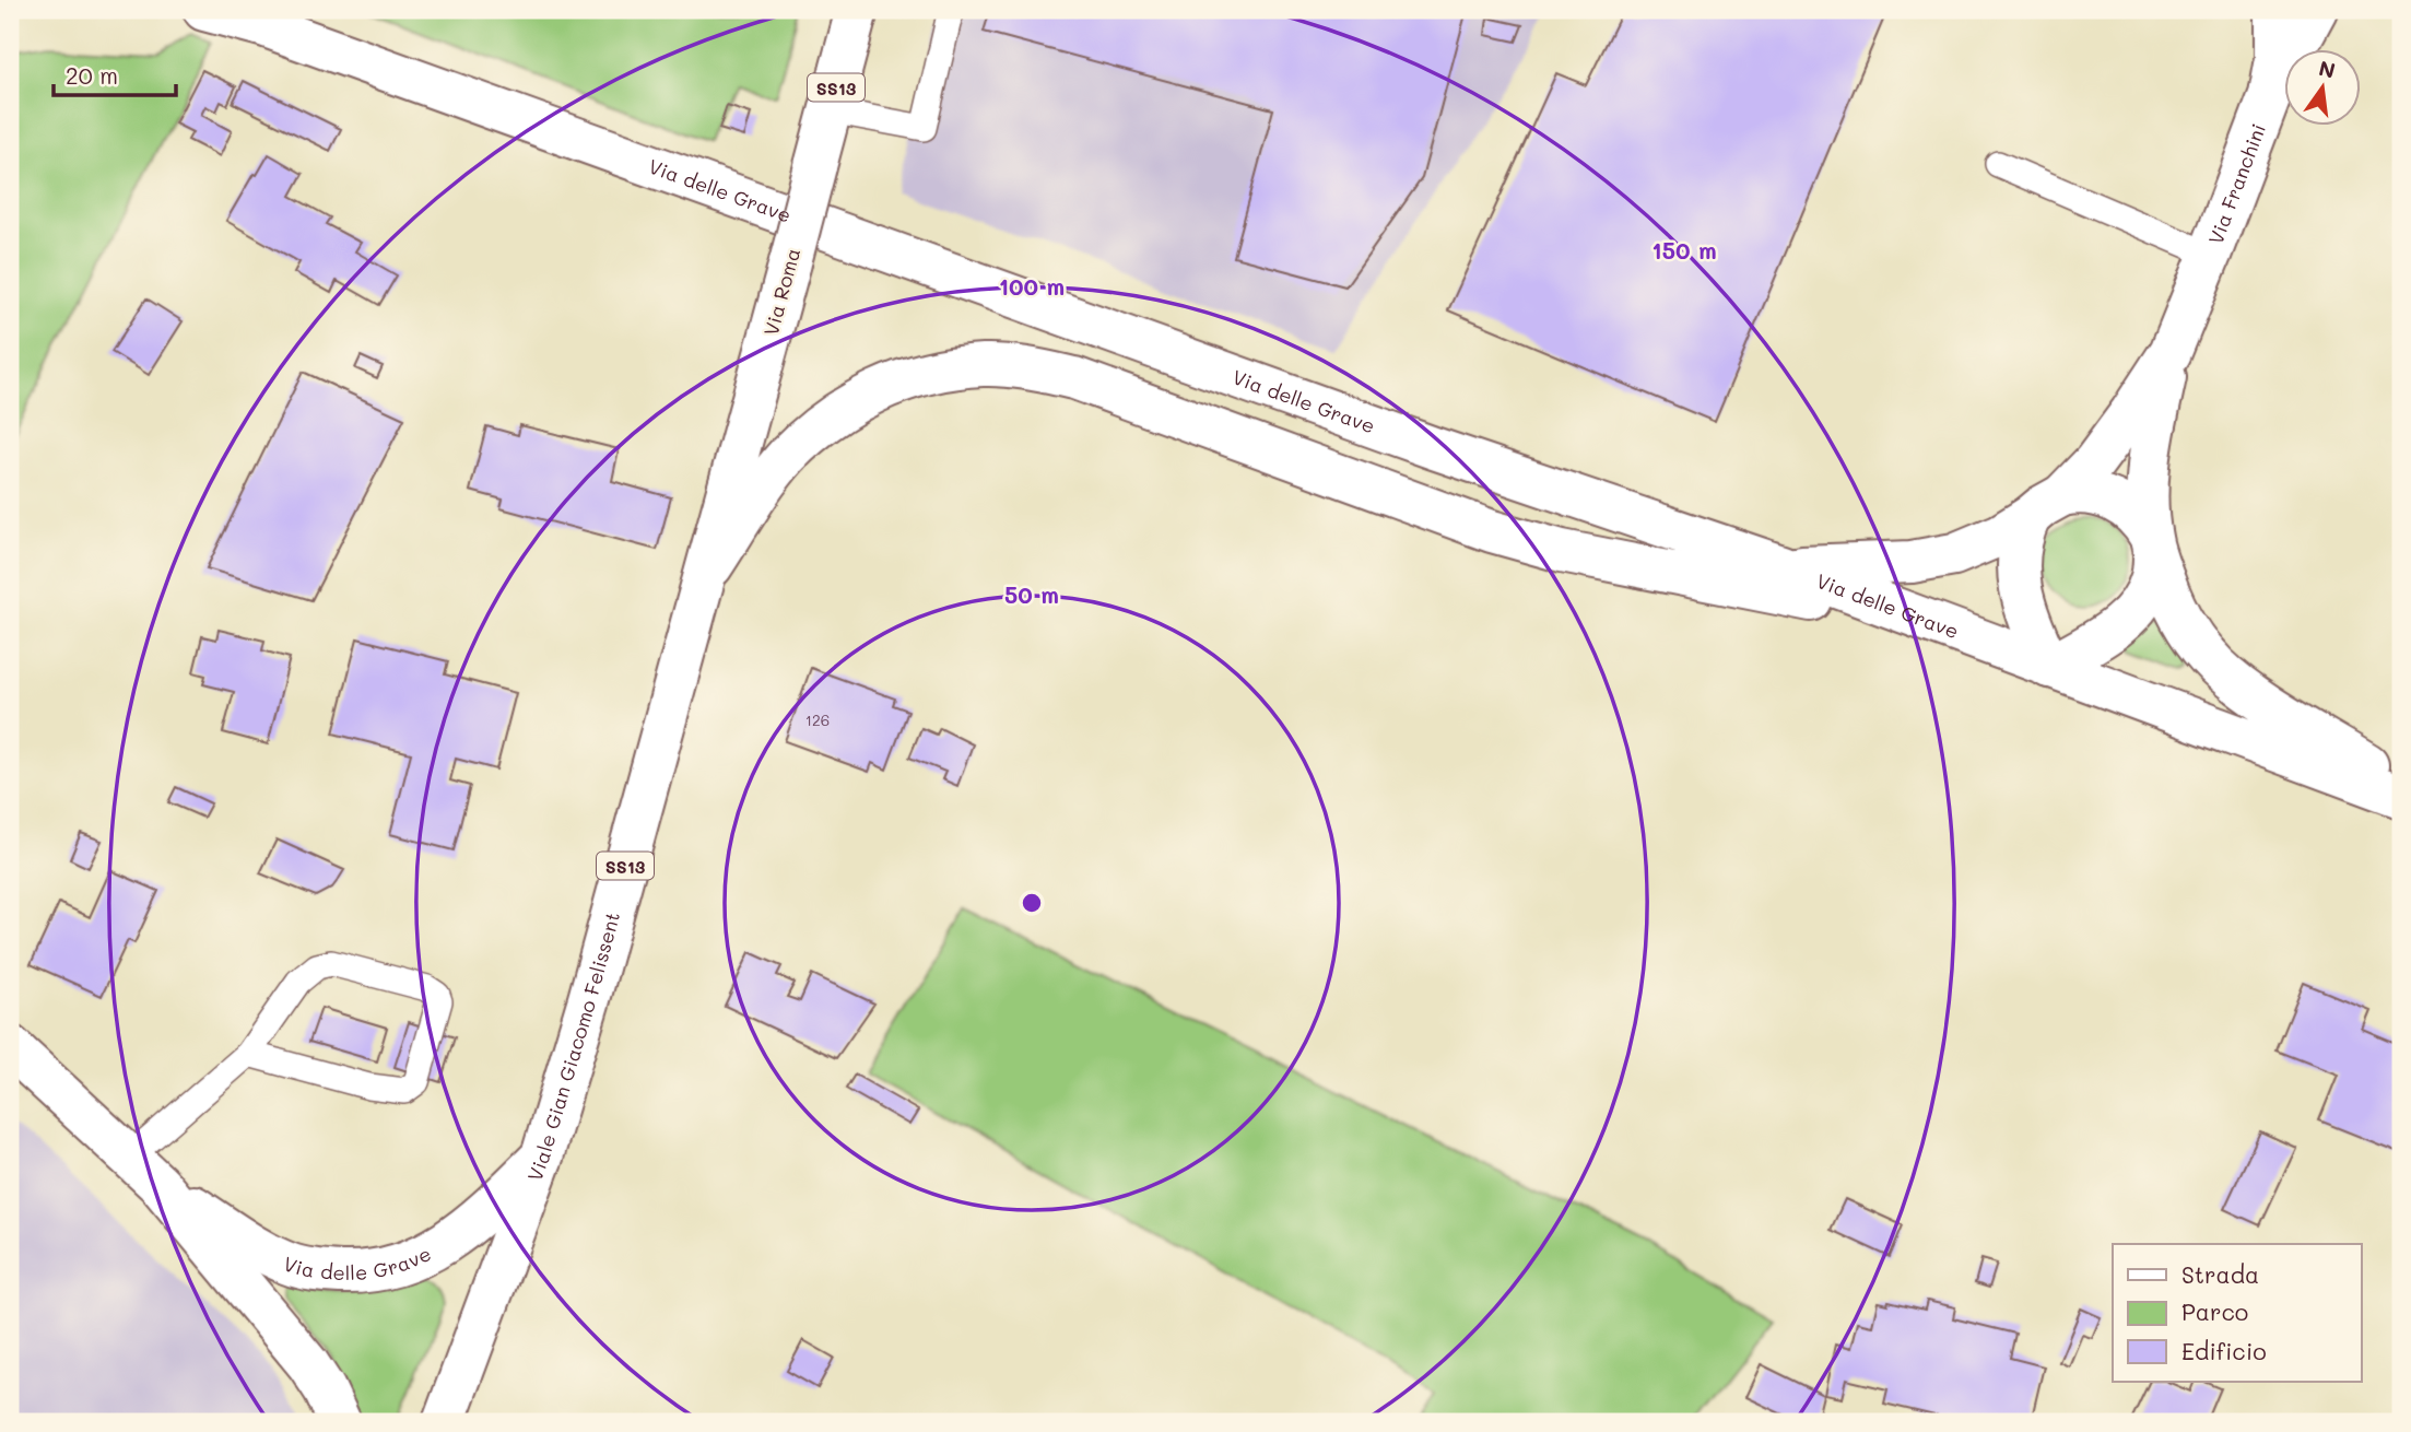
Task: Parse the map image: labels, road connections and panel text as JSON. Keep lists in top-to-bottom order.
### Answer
{
  "streets": {
    "main road": [
      "SS13",
      "Via Franchini",
      "Via delle Grave",
      "Via Roma",
      "Viale Gian Giacomo Felissent"
    ]
  },
  "crossings": [
    ["Via Franchini", "Via delle Grave"],
    ["Via delle Grave", "Viale Gian Giacomo Felissent"],
    ["Via Roma", "Viale Gian Giacomo Felissent"]
  ],
  "house_numbers": ["126"],
  "legend": ["Strada", "Parco", "Edificio"],
  "scale_bar": "20 m",
  "north": "top",
  "rings": ["150 m", "100 m", "50 m"]
}
